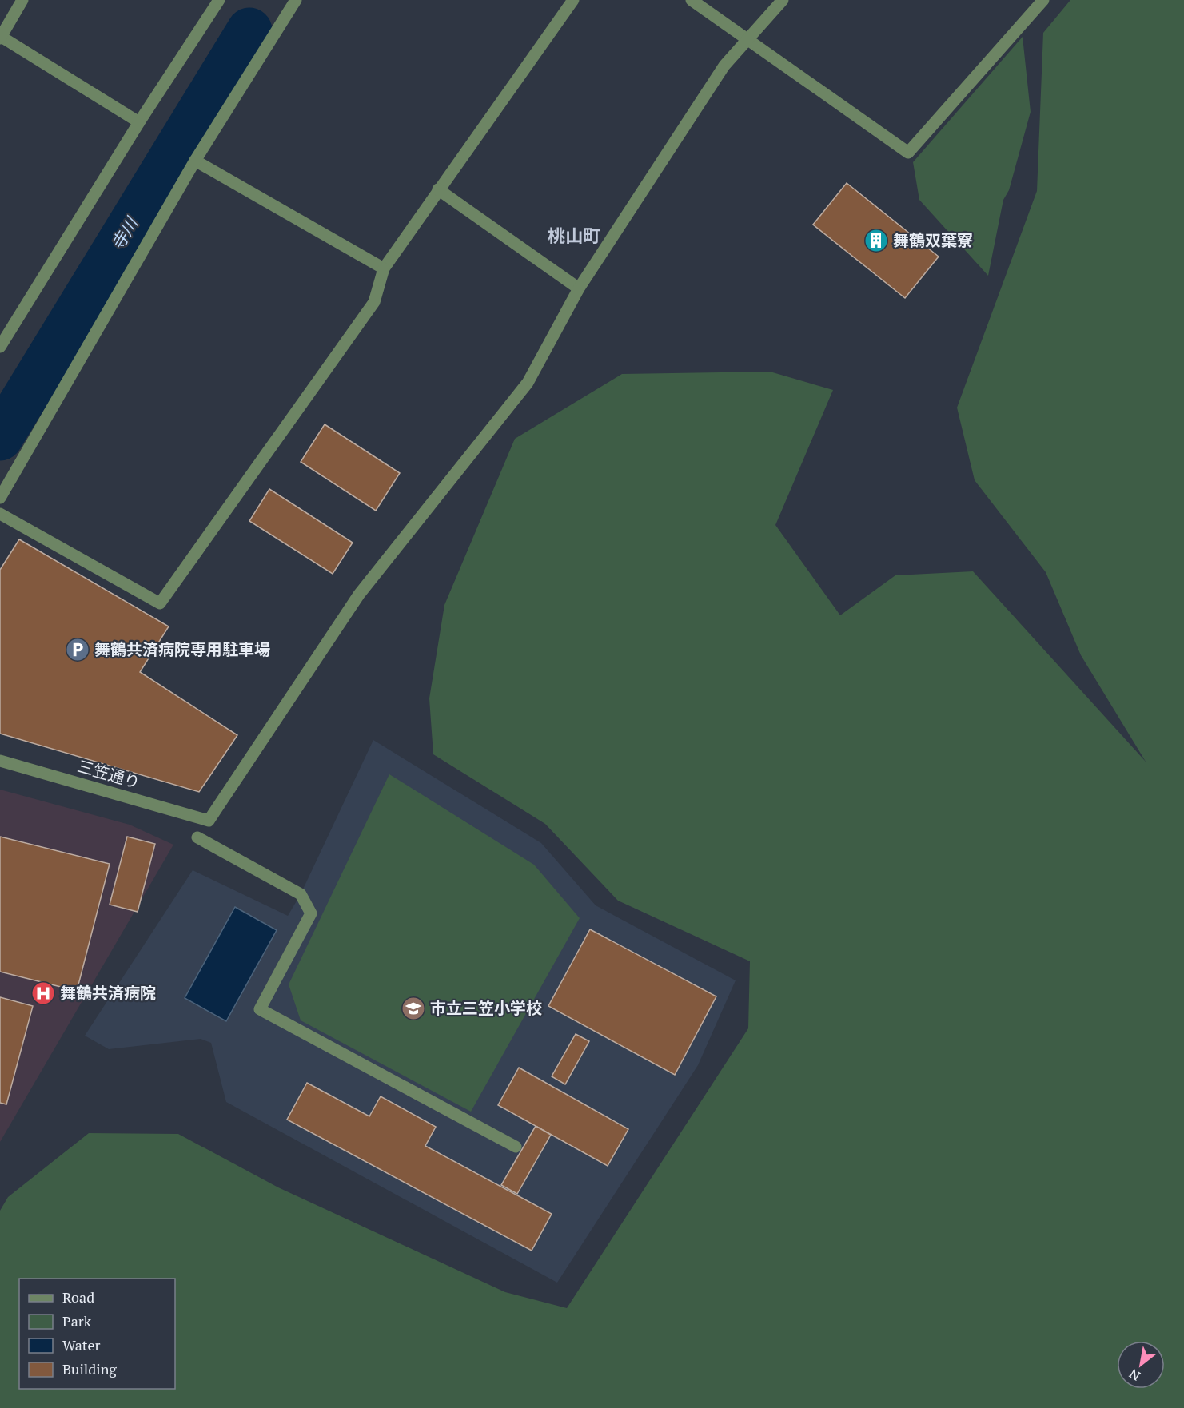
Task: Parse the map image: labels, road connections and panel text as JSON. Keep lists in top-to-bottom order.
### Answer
{
  "streets": {
    "street": ["三笠通り"]
  },
  "districts": ["桃山町"],
  "water": ["寺川"],
  "places": {
    "building": ["舞鶴双葉寮"],
    "parking": ["舞鶴共済病院専用駐車場"],
    "hospital": ["舞鶴共済病院"],
    "school or university": ["市立三笠小学校"]
  },
  "legend": [
    "Road",
    "Park",
    "Water",
    "Building"
  ],
  "north": "bottom left"
}
